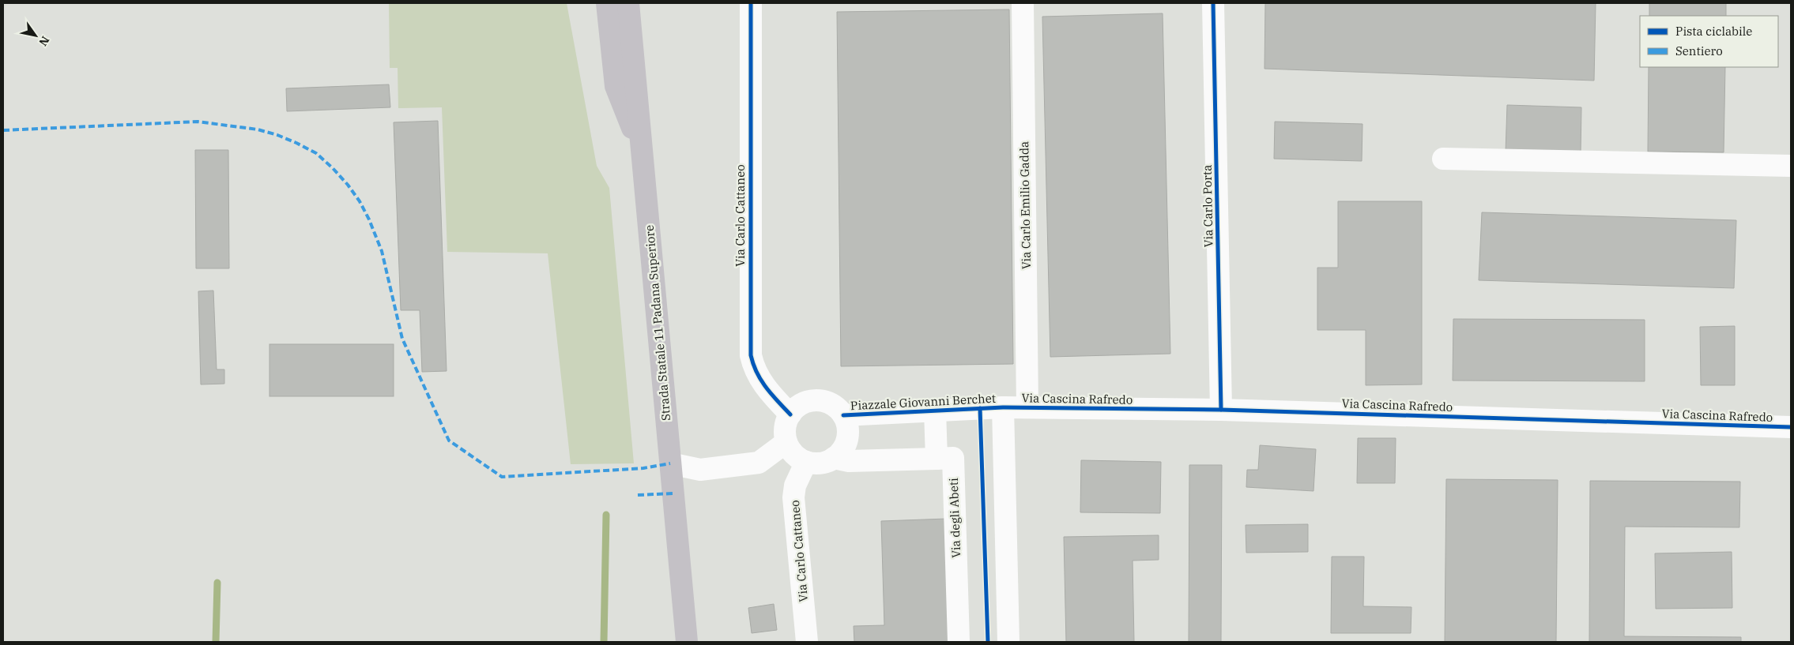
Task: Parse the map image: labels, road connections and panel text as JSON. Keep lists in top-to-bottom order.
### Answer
{
  "streets": {
    "main road": ["Strada Statale 11 Padana Superiore"],
    "street": [
      "Via Carlo Emilio Gadda",
      "Via Carlo Porta",
      "Via Carlo Cattaneo",
      "Via Cascina Rafredo",
      "Piazzale Giovanni Berchet",
      "Via degli Abeti"
    ]
  },
  "crossings": [
    ["Via Carlo Emilio Gadda", "Via Cascina Rafredo"],
    ["Via Carlo Porta", "Via Cascina Rafredo"],
    ["Via Carlo Cattaneo", "Piazzale Giovanni Berchet"],
    ["Via Cascina Rafredo", "Piazzale Giovanni Berchet"]
  ],
  "legend": ["Pista ciclabile", "Sentiero"],
  "north": "bottom right"
}
